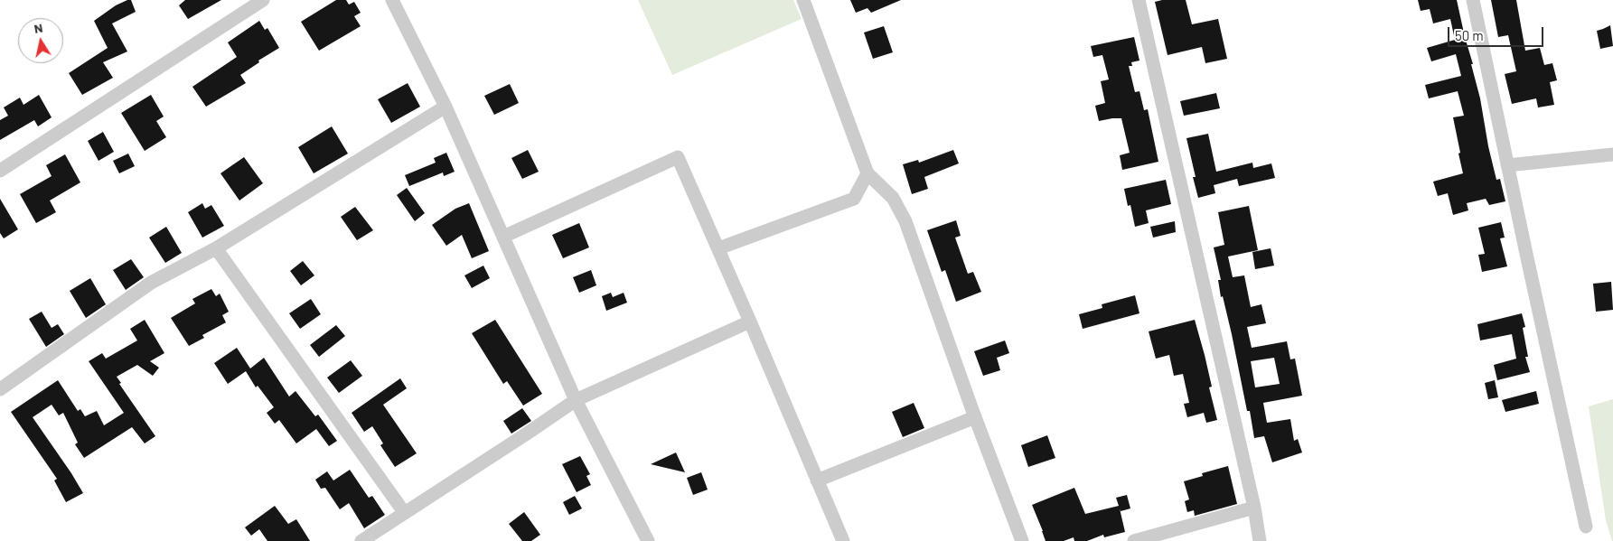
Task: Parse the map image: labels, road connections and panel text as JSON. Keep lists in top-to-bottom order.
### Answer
{
  "scale_bar": "50 m",
  "north": "top"
}
